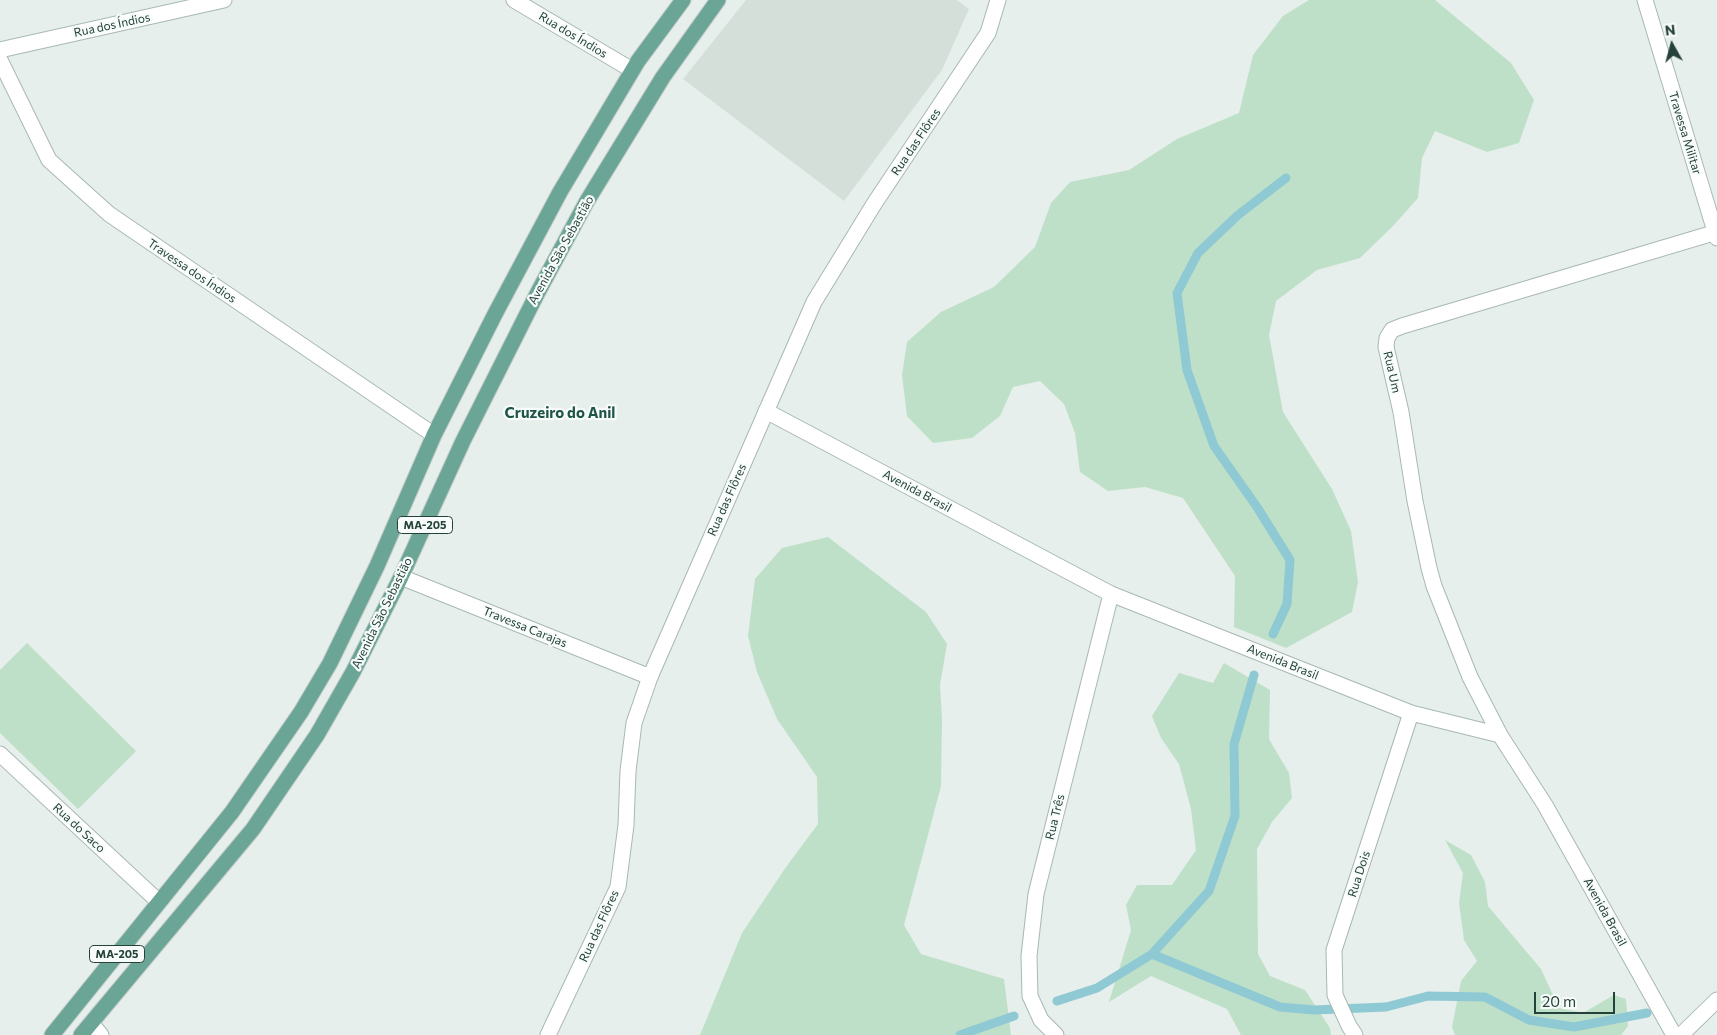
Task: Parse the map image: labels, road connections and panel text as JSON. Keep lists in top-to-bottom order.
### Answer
{
  "streets": {
    "main road": ["Avenida São Sebastião", "MA-205"],
    "street": [
      "Rua dos Índios",
      "Travessa Militar",
      "Rua das Flôres",
      "Travessa dos Índios",
      "Rua Um",
      "Avenida Brasil",
      "Travessa Carajas",
      "Rua Três",
      "Rua do Saco",
      "Rua Dois"
    ]
  },
  "crossings": [
    ["Rua dos Índios", "Avenida São Sebastião"],
    ["Travessa Militar", "Rua Um"],
    ["Rua das Flôres", "Avenida Brasil"],
    ["Rua das Flôres", "Travessa Carajas"],
    ["Avenida São Sebastião", "Travessa dos Índios"],
    ["Avenida São Sebastião", "Travessa Carajas"],
    ["Avenida São Sebastião", "Rua do Saco"],
    ["Rua Um", "Avenida Brasil"],
    ["Avenida Brasil", "Rua Três"],
    ["Avenida Brasil", "Rua Dois"]
  ],
  "districts": ["Cruzeiro do Anil"],
  "scale_bar": "20 m",
  "north": "top"
}
